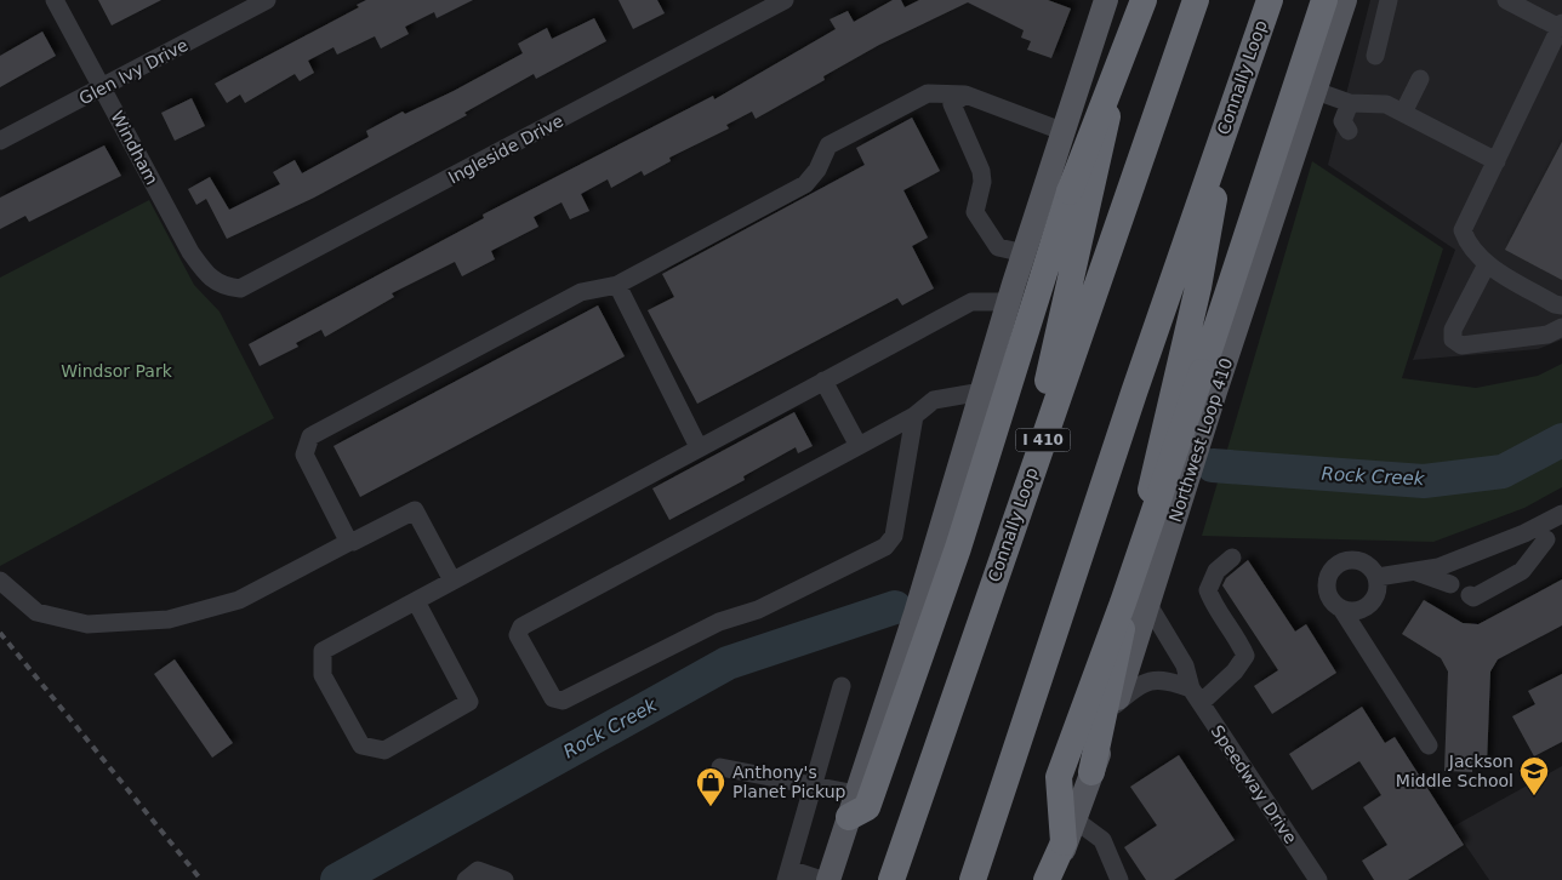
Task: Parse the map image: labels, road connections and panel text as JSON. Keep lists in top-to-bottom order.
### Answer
{
  "streets": {
    "highway": ["Connally Loop", "I 410"],
    "main road": ["Northwest Loop 410"],
    "street": [
      "Glen Ivy Drive",
      "Windham",
      "Ingleside Drive",
      "Speedway Drive"
    ]
  },
  "crossings": [
    ["Glen Ivy Drive", "Windham"],
    ["Windham", "Ingleside Drive"],
    ["Northwest Loop 410", "Speedway Drive"]
  ],
  "water": ["Rock Creek"],
  "parks": ["Windsor Park"],
  "places": {
    "school or university": ["Jackson Middle School"],
    "shop": ["Anthony's Planet Pickup"]
  }
}
